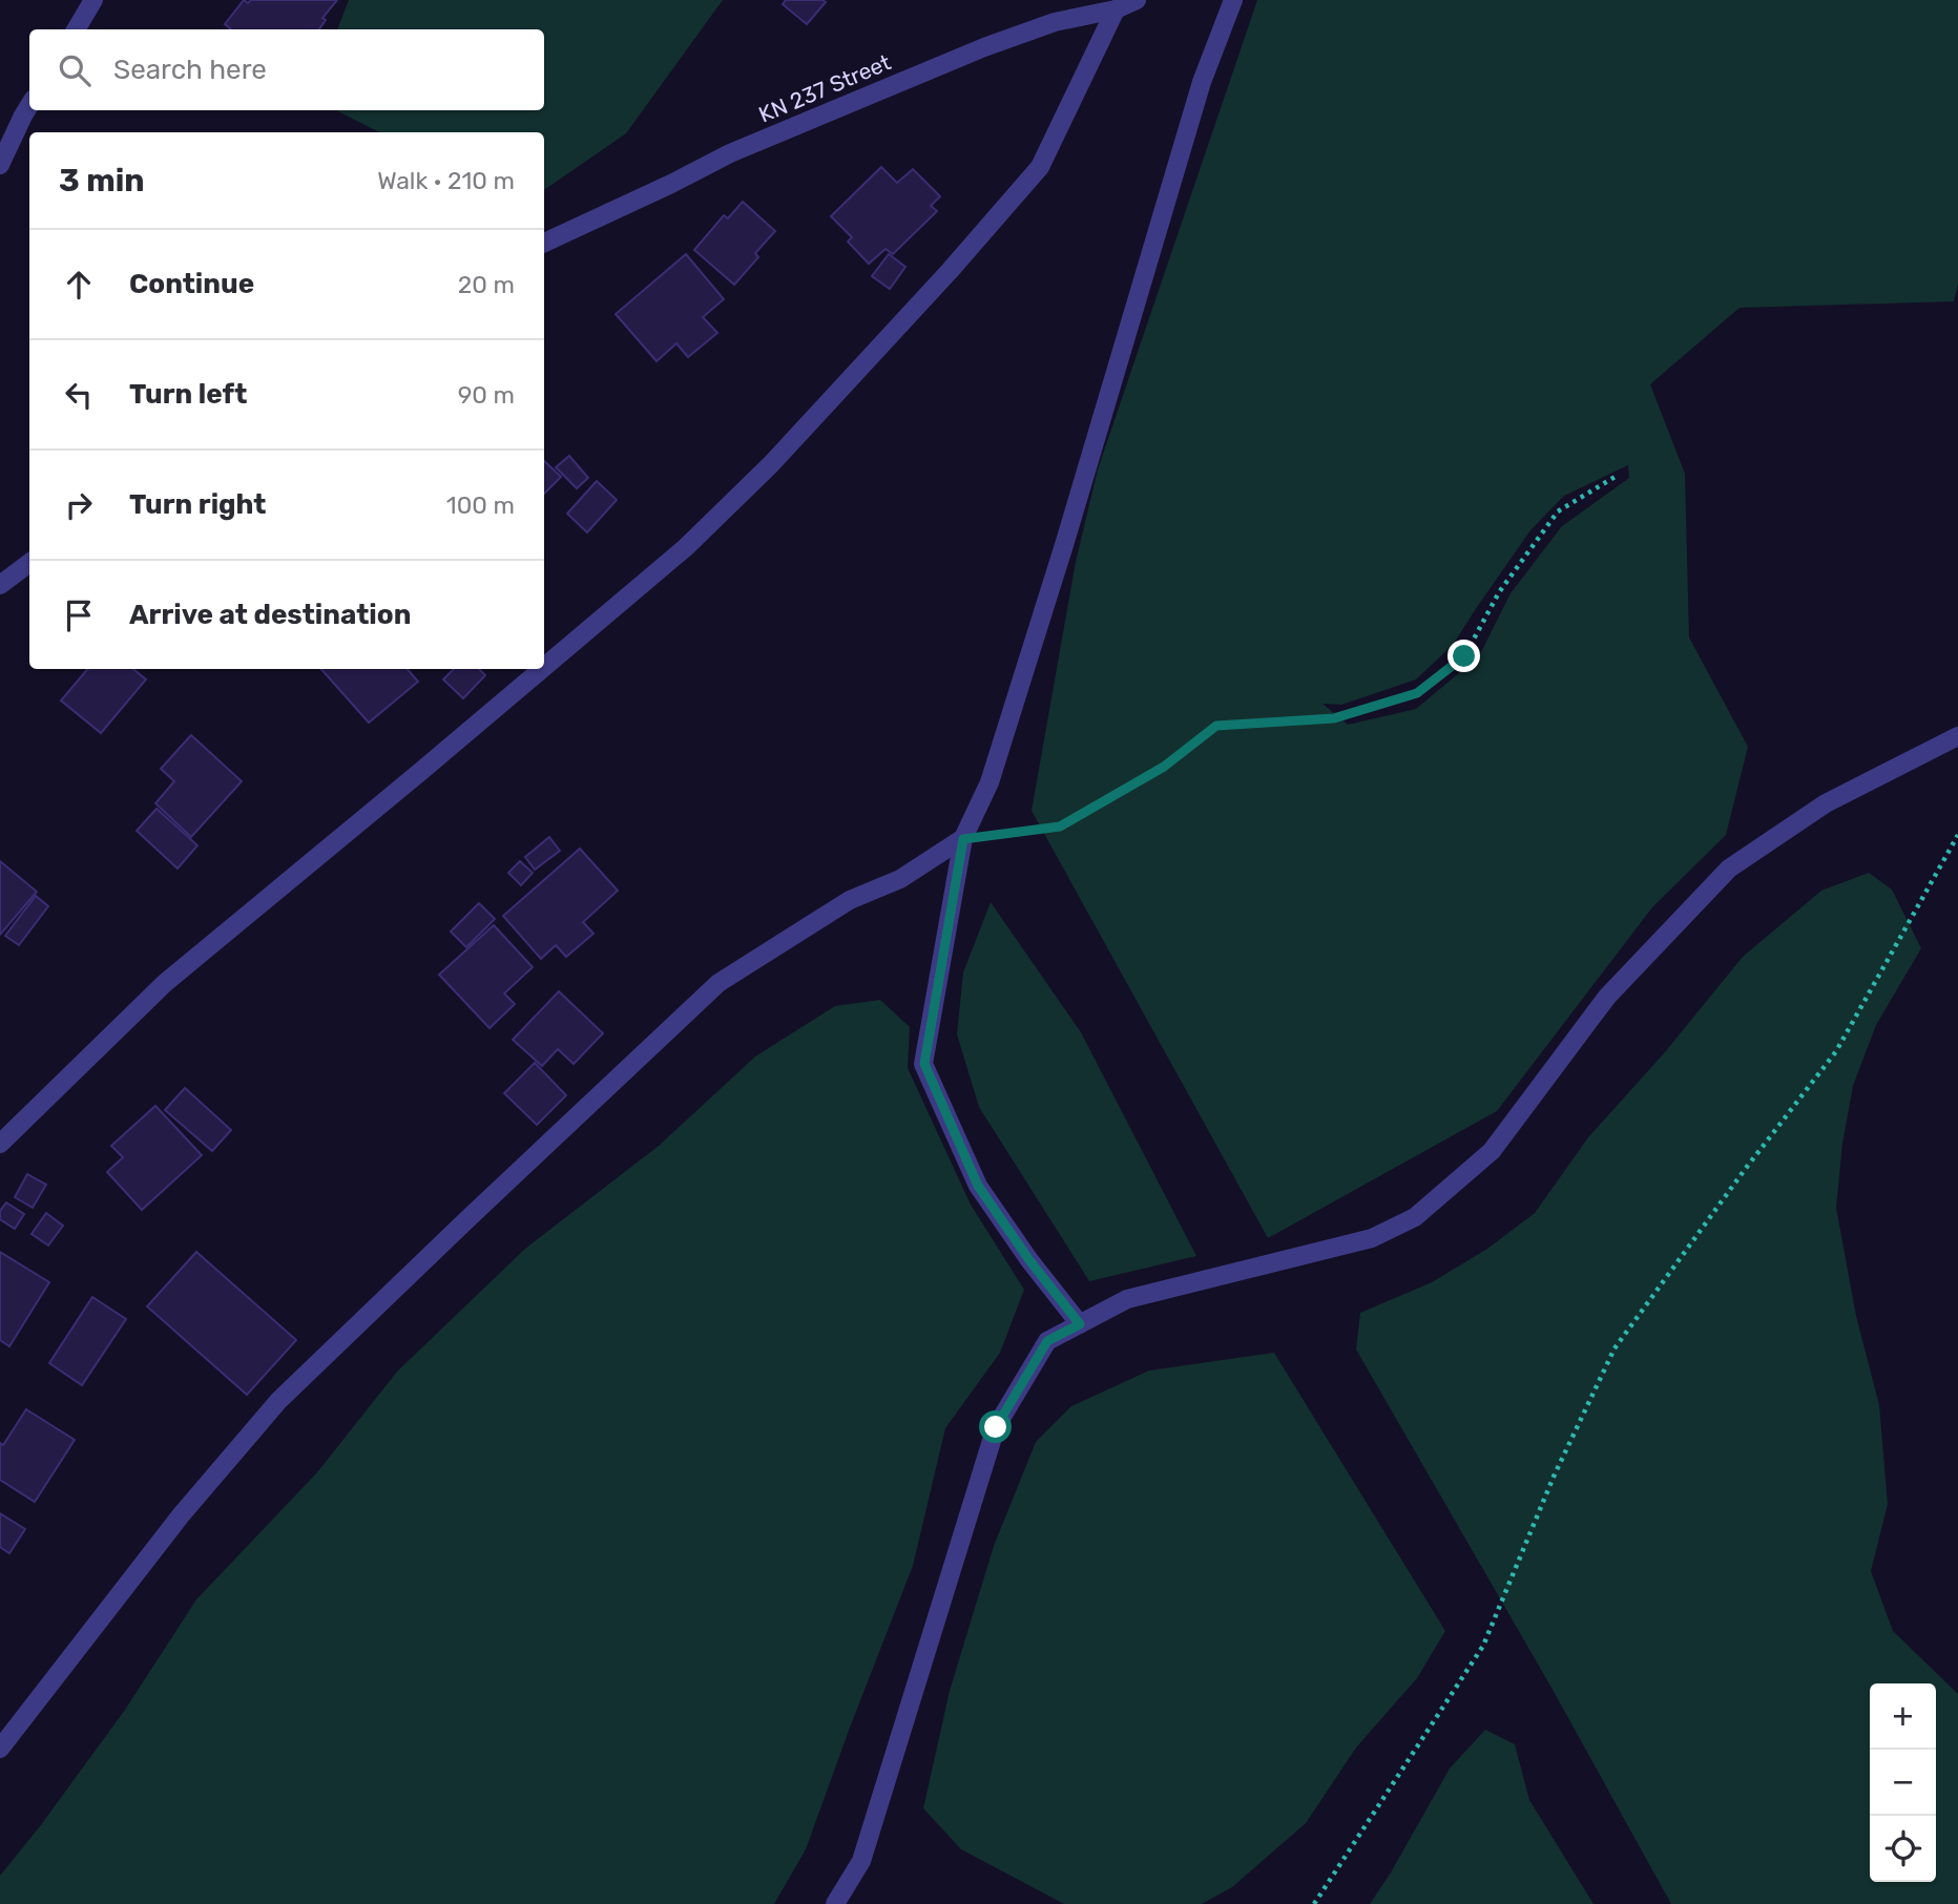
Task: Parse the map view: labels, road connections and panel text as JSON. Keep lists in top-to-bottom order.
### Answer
{
  "streets": {
    "street": ["KN 237 Street"]
  },
  "page": {
    "search": "Search here",
    "heading": ["3 min", "Walk · 210 m"],
    "list": [
      ["Continue", "20 m"],
      ["Turn left", "90 m"],
      ["Turn right", "100 m"],
      "Arrive at destination"
    ],
    "map_buttons": ["+", "−"]
  }
}
